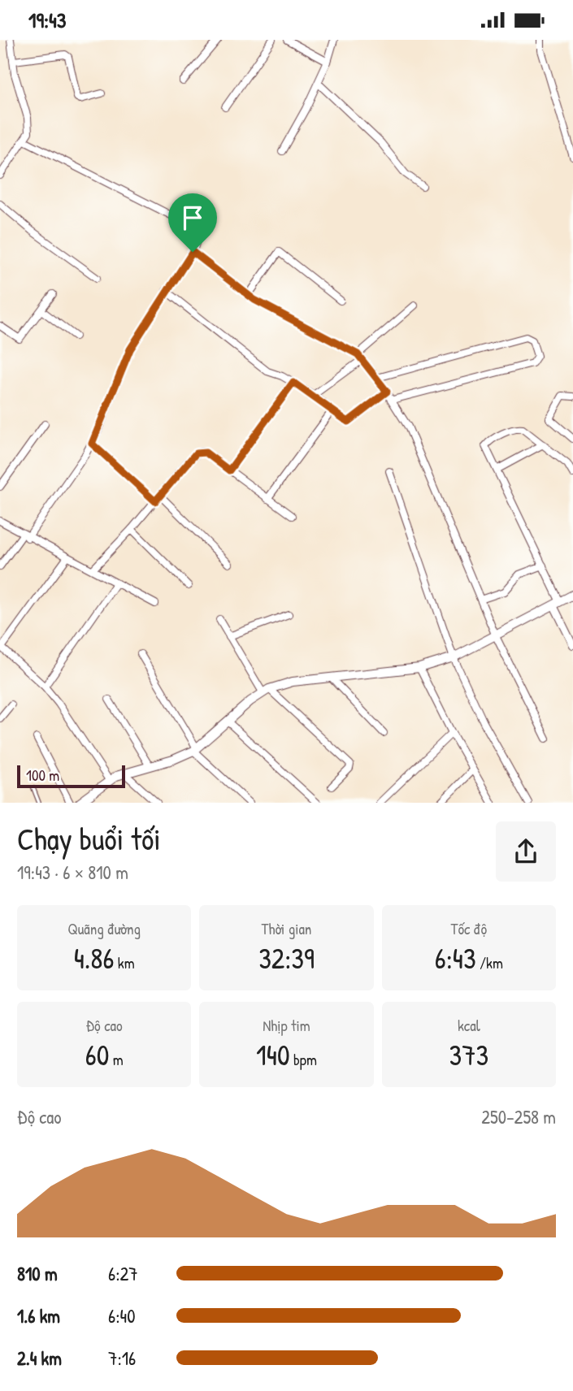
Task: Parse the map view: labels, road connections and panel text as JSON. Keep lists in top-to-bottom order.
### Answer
{
  "scale_bar": "100 m",
  "page": {
    "status": "19:43",
    "scale": "100 m",
    "heading": ["Chạy buổi tối", "19:43 · 6 × 810 m"],
    "stats": [
      ["Quãng đường", "4.86 km"],
      ["Thời gian", "32:39"],
      ["Tốc độ", "6:43 /km"],
      ["Độ cao", "60 m"],
      ["Nhịp tim", "140 bpm"],
      ["kcal", "373"]
    ],
    "chart": ["Độ cao", "250–258 m"],
    "list": [
      {
        "name": "810 m",
        "note": "6:27"
      },
      {
        "name": "1.6 km",
        "note": "6:40"
      },
      {
        "name": "2.4 km",
        "note": "7:16"
      }
    ]
  }
}
